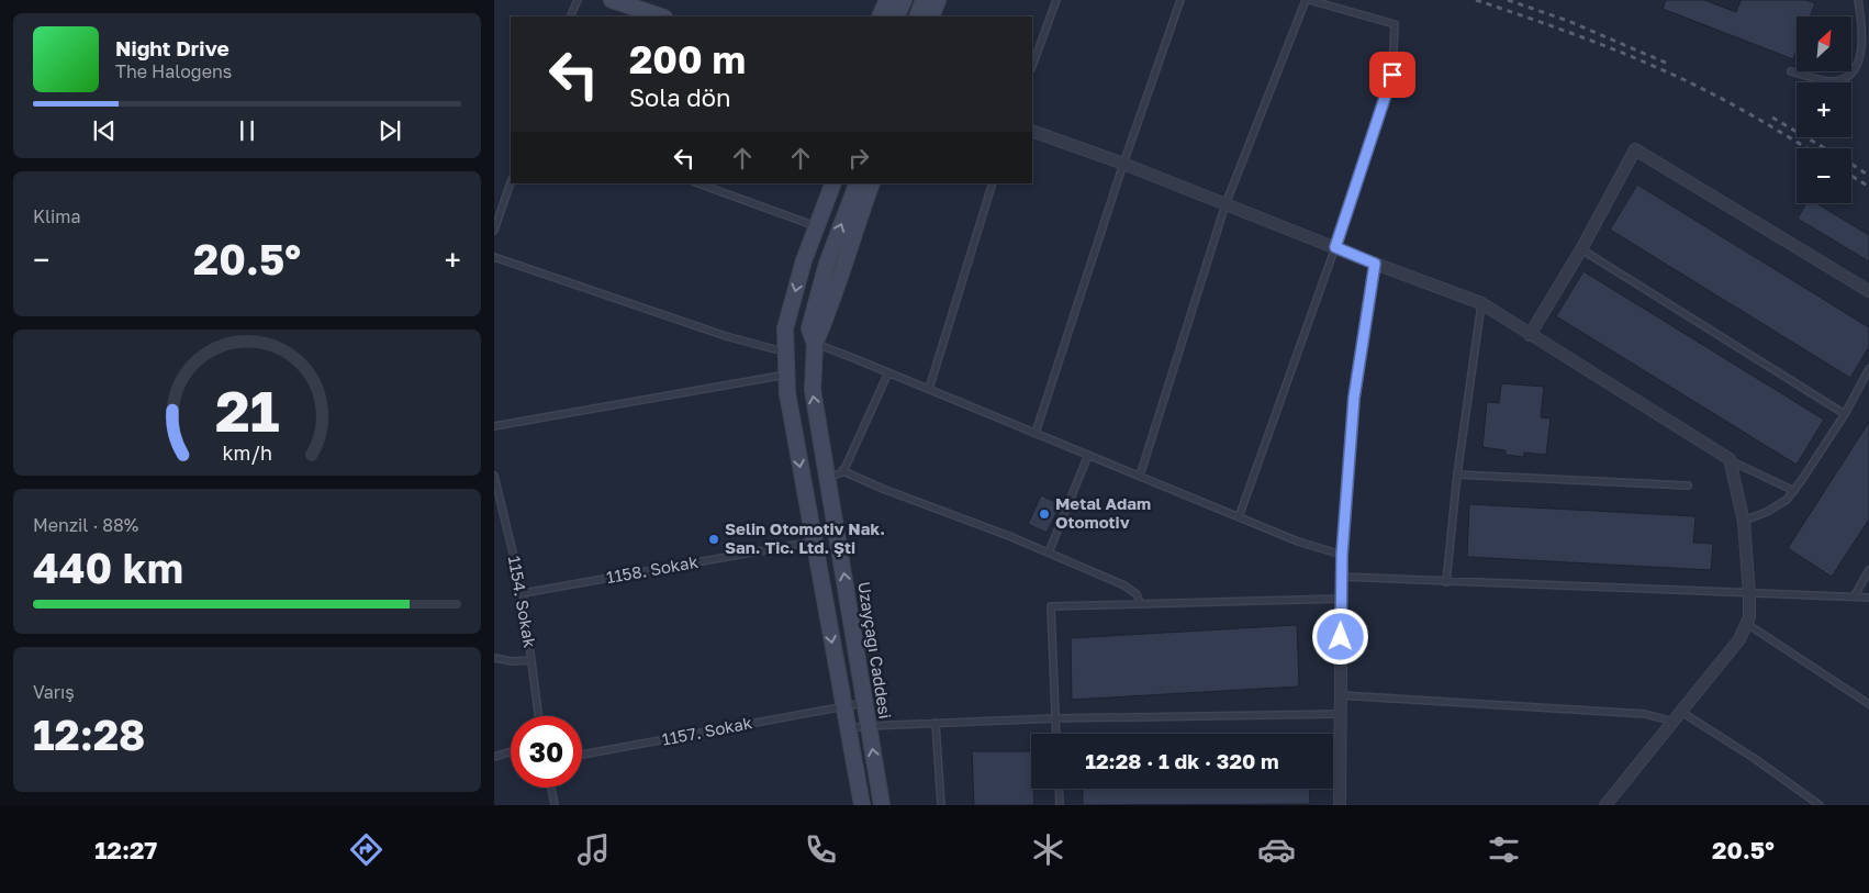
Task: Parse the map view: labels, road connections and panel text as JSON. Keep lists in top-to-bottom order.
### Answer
{
  "streets": {
    "main road": ["Uzayçağı Caddesi"],
    "lane": ["1158. Sokak", "1154. Sokak", "1157. Sokak"]
  },
  "crossings": [
    ["1158. Sokak", "1154. Sokak"],
    ["Uzayçağı Caddesi", "1157. Sokak"]
  ],
  "places": ["Metal Adam Otomotiv", "Selin Otomotiv Nak. San. Tic. Ltd. Şti"],
  "north": "top right",
  "page": {
    "map_buttons": ["+", "−"],
    "turn": ["200 m", "Sola dön"],
    "song": ["Night Drive", "The Halogens"],
    "tile": [
      "Klima",
      ["Menzil · 88%", "440 km"],
      ["Varış", "12:28"]
    ],
    "heat": ["−", "20.5°", "+"],
    "limit": "30",
    "trip": "12:28 · 1 dk · 320 m",
    "tabs": ["12:27", "20.5°"],
    "gauge": ["21", "km/h"]
  }
}
